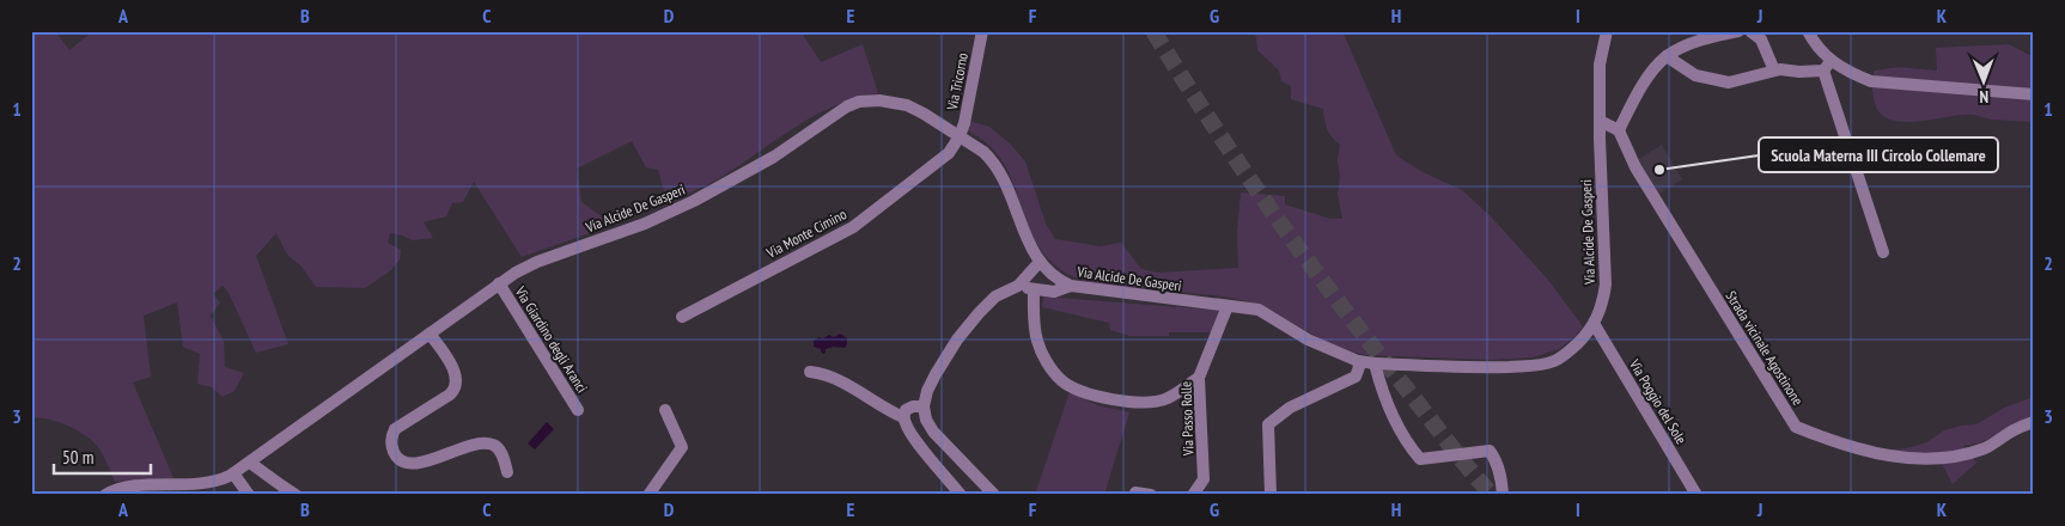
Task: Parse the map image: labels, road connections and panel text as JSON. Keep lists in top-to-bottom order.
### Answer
{
  "streets": {
    "street": [
      "Via Tricorno",
      "Via Alcide De Gasperi",
      "Via Monte Cimino",
      "Via Giardino degli Aranci",
      "Strada vicinale Agostinone",
      "Via Poggio del Sole",
      "Via Passo Rolle"
    ]
  },
  "crossings": [
    ["Via Tricorno", "Via Alcide De Gasperi"],
    ["Via Tricorno", "Via Monte Cimino"],
    ["Via Alcide De Gasperi", "Via Monte Cimino"],
    ["Via Alcide De Gasperi", "Via Giardino degli Aranci"],
    ["Via Alcide De Gasperi", "Via Poggio del Sole"],
    ["Via Alcide De Gasperi", "Via Passo Rolle"]
  ],
  "places": ["Scuola Materna III Circolo Collemare"],
  "scale_bar": "50 m",
  "north": "bottom",
  "grid": {
    "columns": [
      "A",
      "B",
      "C",
      "D",
      "E",
      "F",
      "G",
      "H",
      "I",
      "J",
      "K"
    ],
    "rows": ["1", "2", "3"]
  }
}
